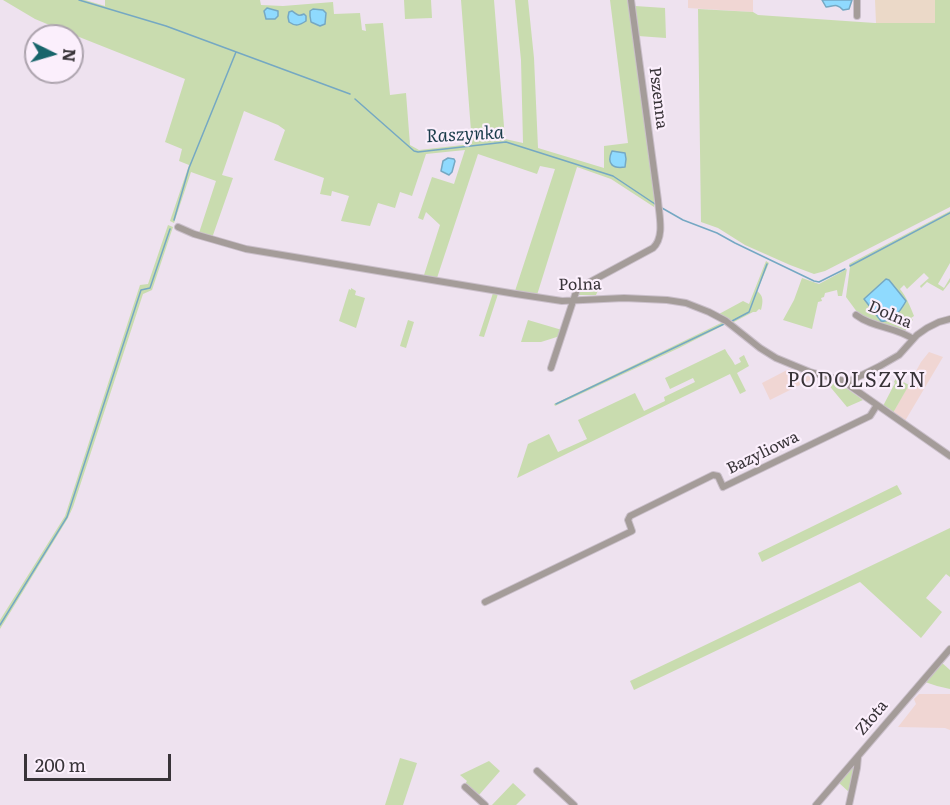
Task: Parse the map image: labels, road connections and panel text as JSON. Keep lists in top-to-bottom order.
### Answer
{
  "streets": {
    "street": [
      "Pszenna",
      "Polna",
      "Dolna",
      "Bazyliowa",
      "Złota"
    ]
  },
  "crossings": [
    ["Pszenna", "Polna"]
  ],
  "districts": ["PODOLSZYN"],
  "water": ["Raszynka"],
  "scale_bar": "200 m",
  "north": "right"
}
